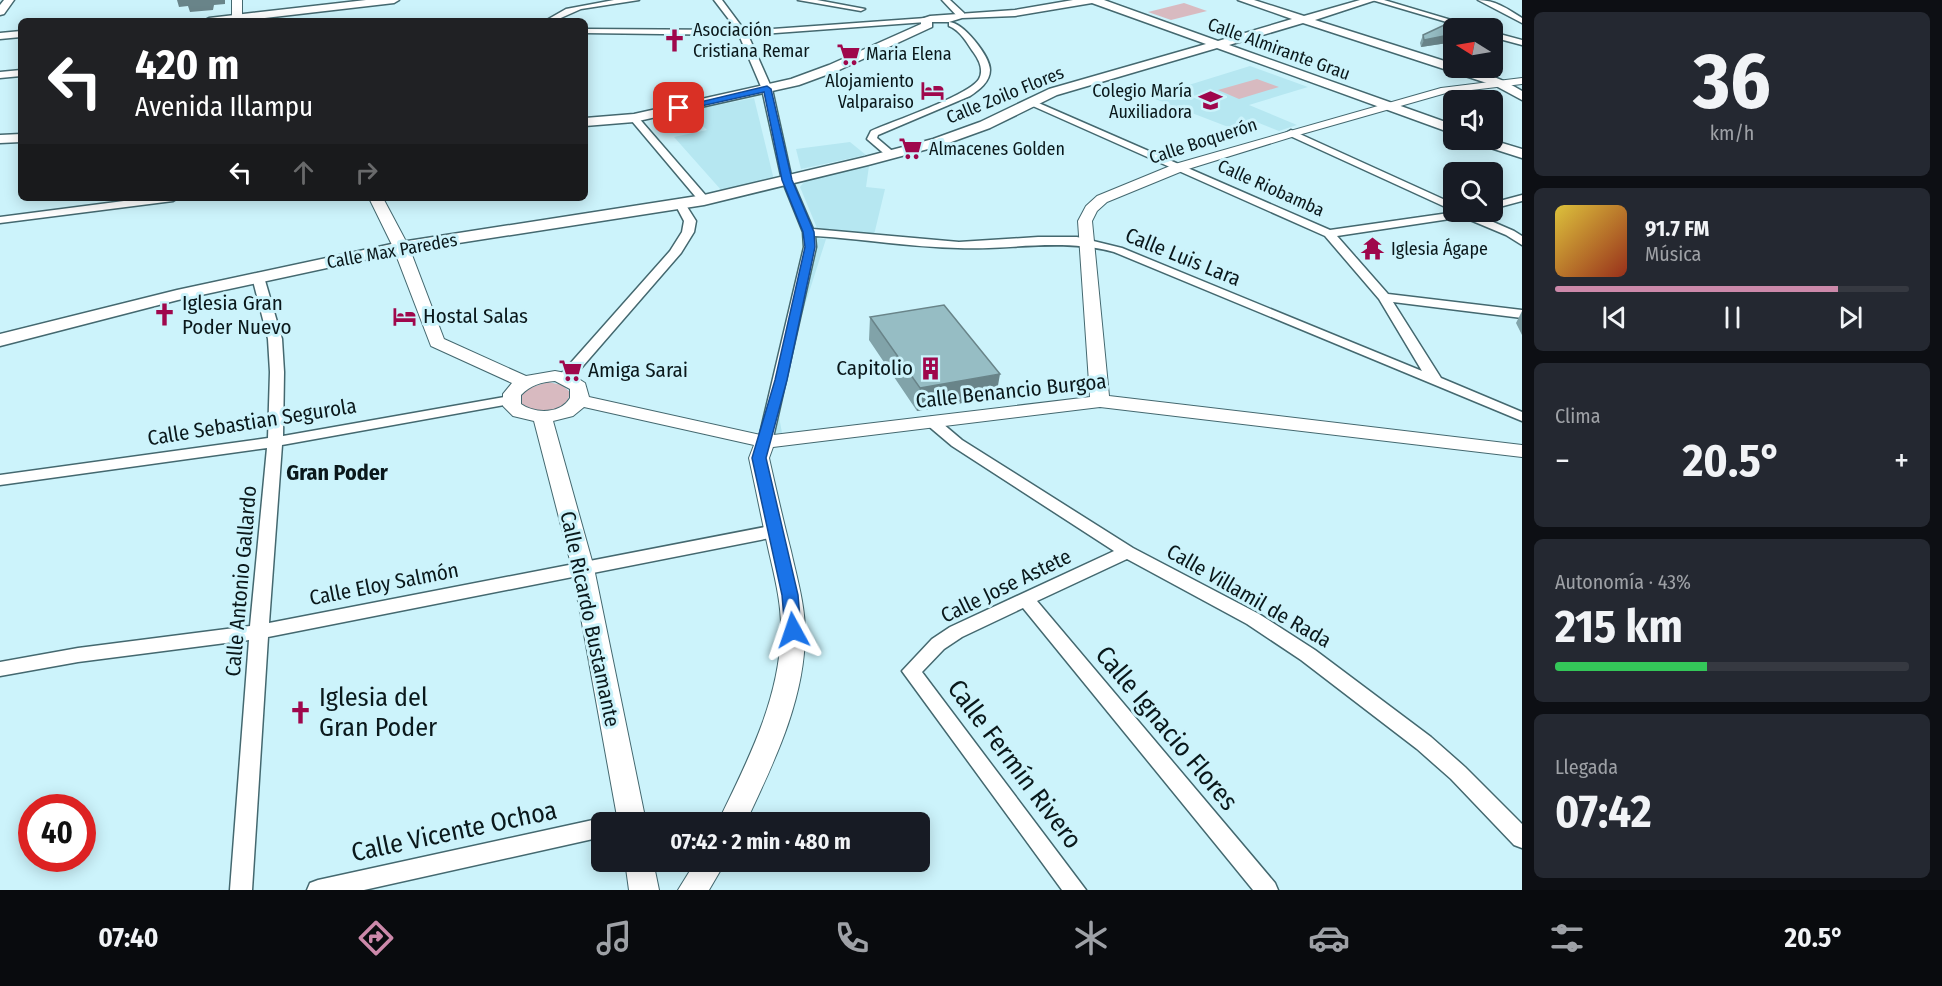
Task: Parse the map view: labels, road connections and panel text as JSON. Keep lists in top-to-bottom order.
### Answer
{
  "streets": {
    "main road": ["Calle Almirante Grau", "Calle Zoilo Flores", "Calle Max Paredes"],
    "street": [
      "Calle Boquerón",
      "Calle Riobamba",
      "Calle Luis Lara",
      "Calle Benancio Burgoa",
      "Calle Sebastian Segurola",
      "Calle Antonio Gallardo",
      "Calle Eloy Salmón",
      "Calle Jose Astete",
      "Calle Villamil de Rada",
      "Calle Ricardo Bustamante",
      "Calle Ignacio Flores",
      "Calle Fermín Rivero",
      "Calle Vicente Ochoa"
    ]
  },
  "crossings": [
    ["Calle Almirante Grau", "Calle Zoilo Flores"],
    ["Calle Almirante Grau", "Calle Boquerón"],
    ["Calle Zoilo Flores", "Calle Riobamba"],
    ["Calle Zoilo Flores", "Calle Max Paredes"],
    ["Calle Boquerón", "Calle Riobamba"],
    ["Calle Boquerón", "Calle Luis Lara"],
    ["Calle Boquerón", "Calle Benancio Burgoa"],
    ["Calle Riobamba", "Calle Luis Lara"],
    ["Calle Max Paredes", "Calle Antonio Gallardo"],
    ["Calle Benancio Burgoa", "Calle Sebastian Segurola"],
    ["Calle Benancio Burgoa", "Calle Villamil de Rada"],
    ["Calle Benancio Burgoa", "Calle Ricardo Bustamante"],
    ["Calle Sebastian Segurola", "Calle Antonio Gallardo"],
    ["Calle Sebastian Segurola", "Calle Ricardo Bustamante"],
    ["Calle Antonio Gallardo", "Calle Eloy Salmón"],
    ["Calle Eloy Salmón", "Calle Ricardo Bustamante"],
    ["Calle Jose Astete", "Calle Villamil de Rada"],
    ["Calle Jose Astete", "Calle Ignacio Flores"],
    ["Calle Jose Astete", "Calle Fermín Rivero"]
  ],
  "districts": ["Gran Poder"],
  "places": {
    "church": ["Asociación Cristiana Remar", "Iglesia Gran Poder Nuevo", "Iglesia del Gran Poder"],
    "supermarket": ["Maria Elena", "Almacenes Golden", "Amiga Sarai"],
    "hotel": ["Alojamiento Valparaiso", "Hostal Salas"],
    "school or university": ["Colegio María Auxiliadora"],
    "temple": ["Iglesia Ágape"],
    "building": ["Capitolio"]
  },
  "north": "left",
  "page": {
    "tile": [
      ["36", "km/h"],
      "Clima",
      ["Autonomía · 43%", "215 km"],
      ["Llegada", "07:42"]
    ],
    "turn": ["420 m", "Avenida Illampu"],
    "song": ["91.7 FM", "Música"],
    "heat": ["−", "20.5°", "+"],
    "limit": "40",
    "trip": "07:42 · 2 min · 480 m",
    "tabs": ["07:40", "20.5°"]
  }
}
